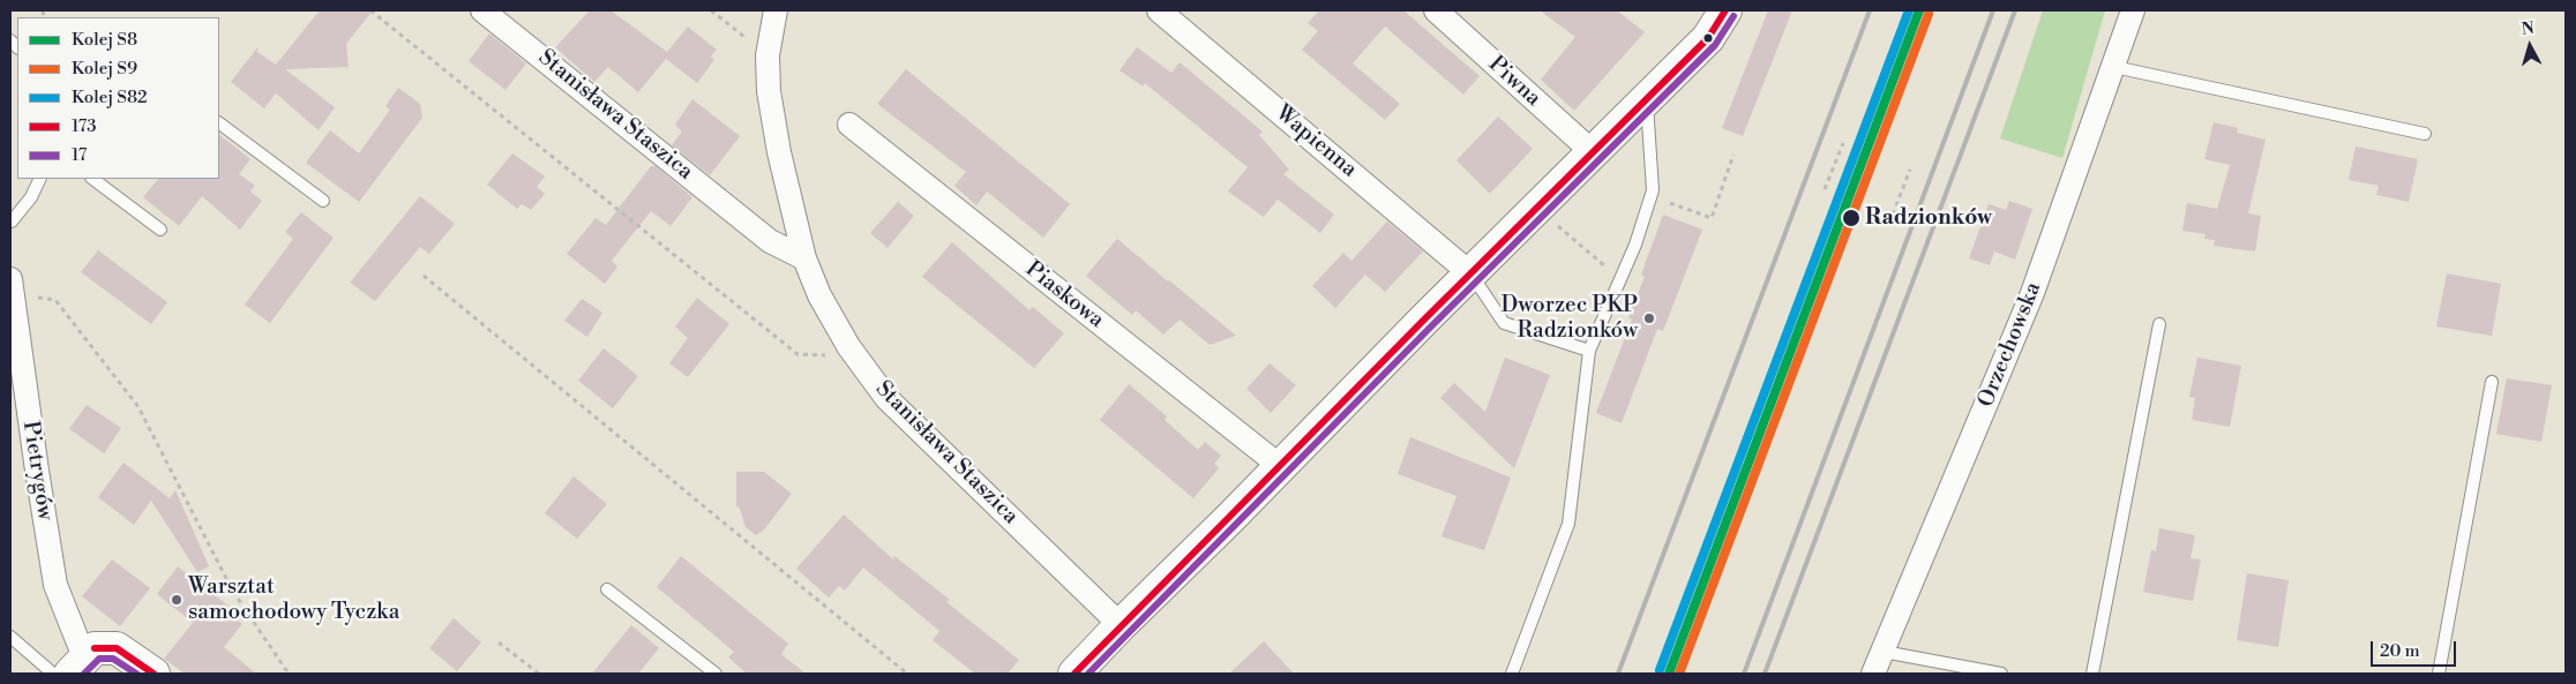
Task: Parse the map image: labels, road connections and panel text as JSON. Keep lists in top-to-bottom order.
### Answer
{
  "streets": {
    "street": [
      "Piwna",
      "Stanisława Staszica",
      "Wapienna",
      "Piaskowa",
      "Orzechowska",
      "Pietrygów"
    ]
  },
  "places": ["Radzionków", "Dworzec PKP Radzionków", "Warsztat samochodowy Tyczka"],
  "lines": [
    "rail line S8",
    "rail line S82",
    "transit line 173",
    "rail line S9",
    "transit line 17"
  ],
  "legend": [
    "Kolej S8",
    "Kolej S9",
    "Kolej S82",
    "173",
    "17"
  ],
  "scale_bar": "20 m",
  "north": "top"
}
